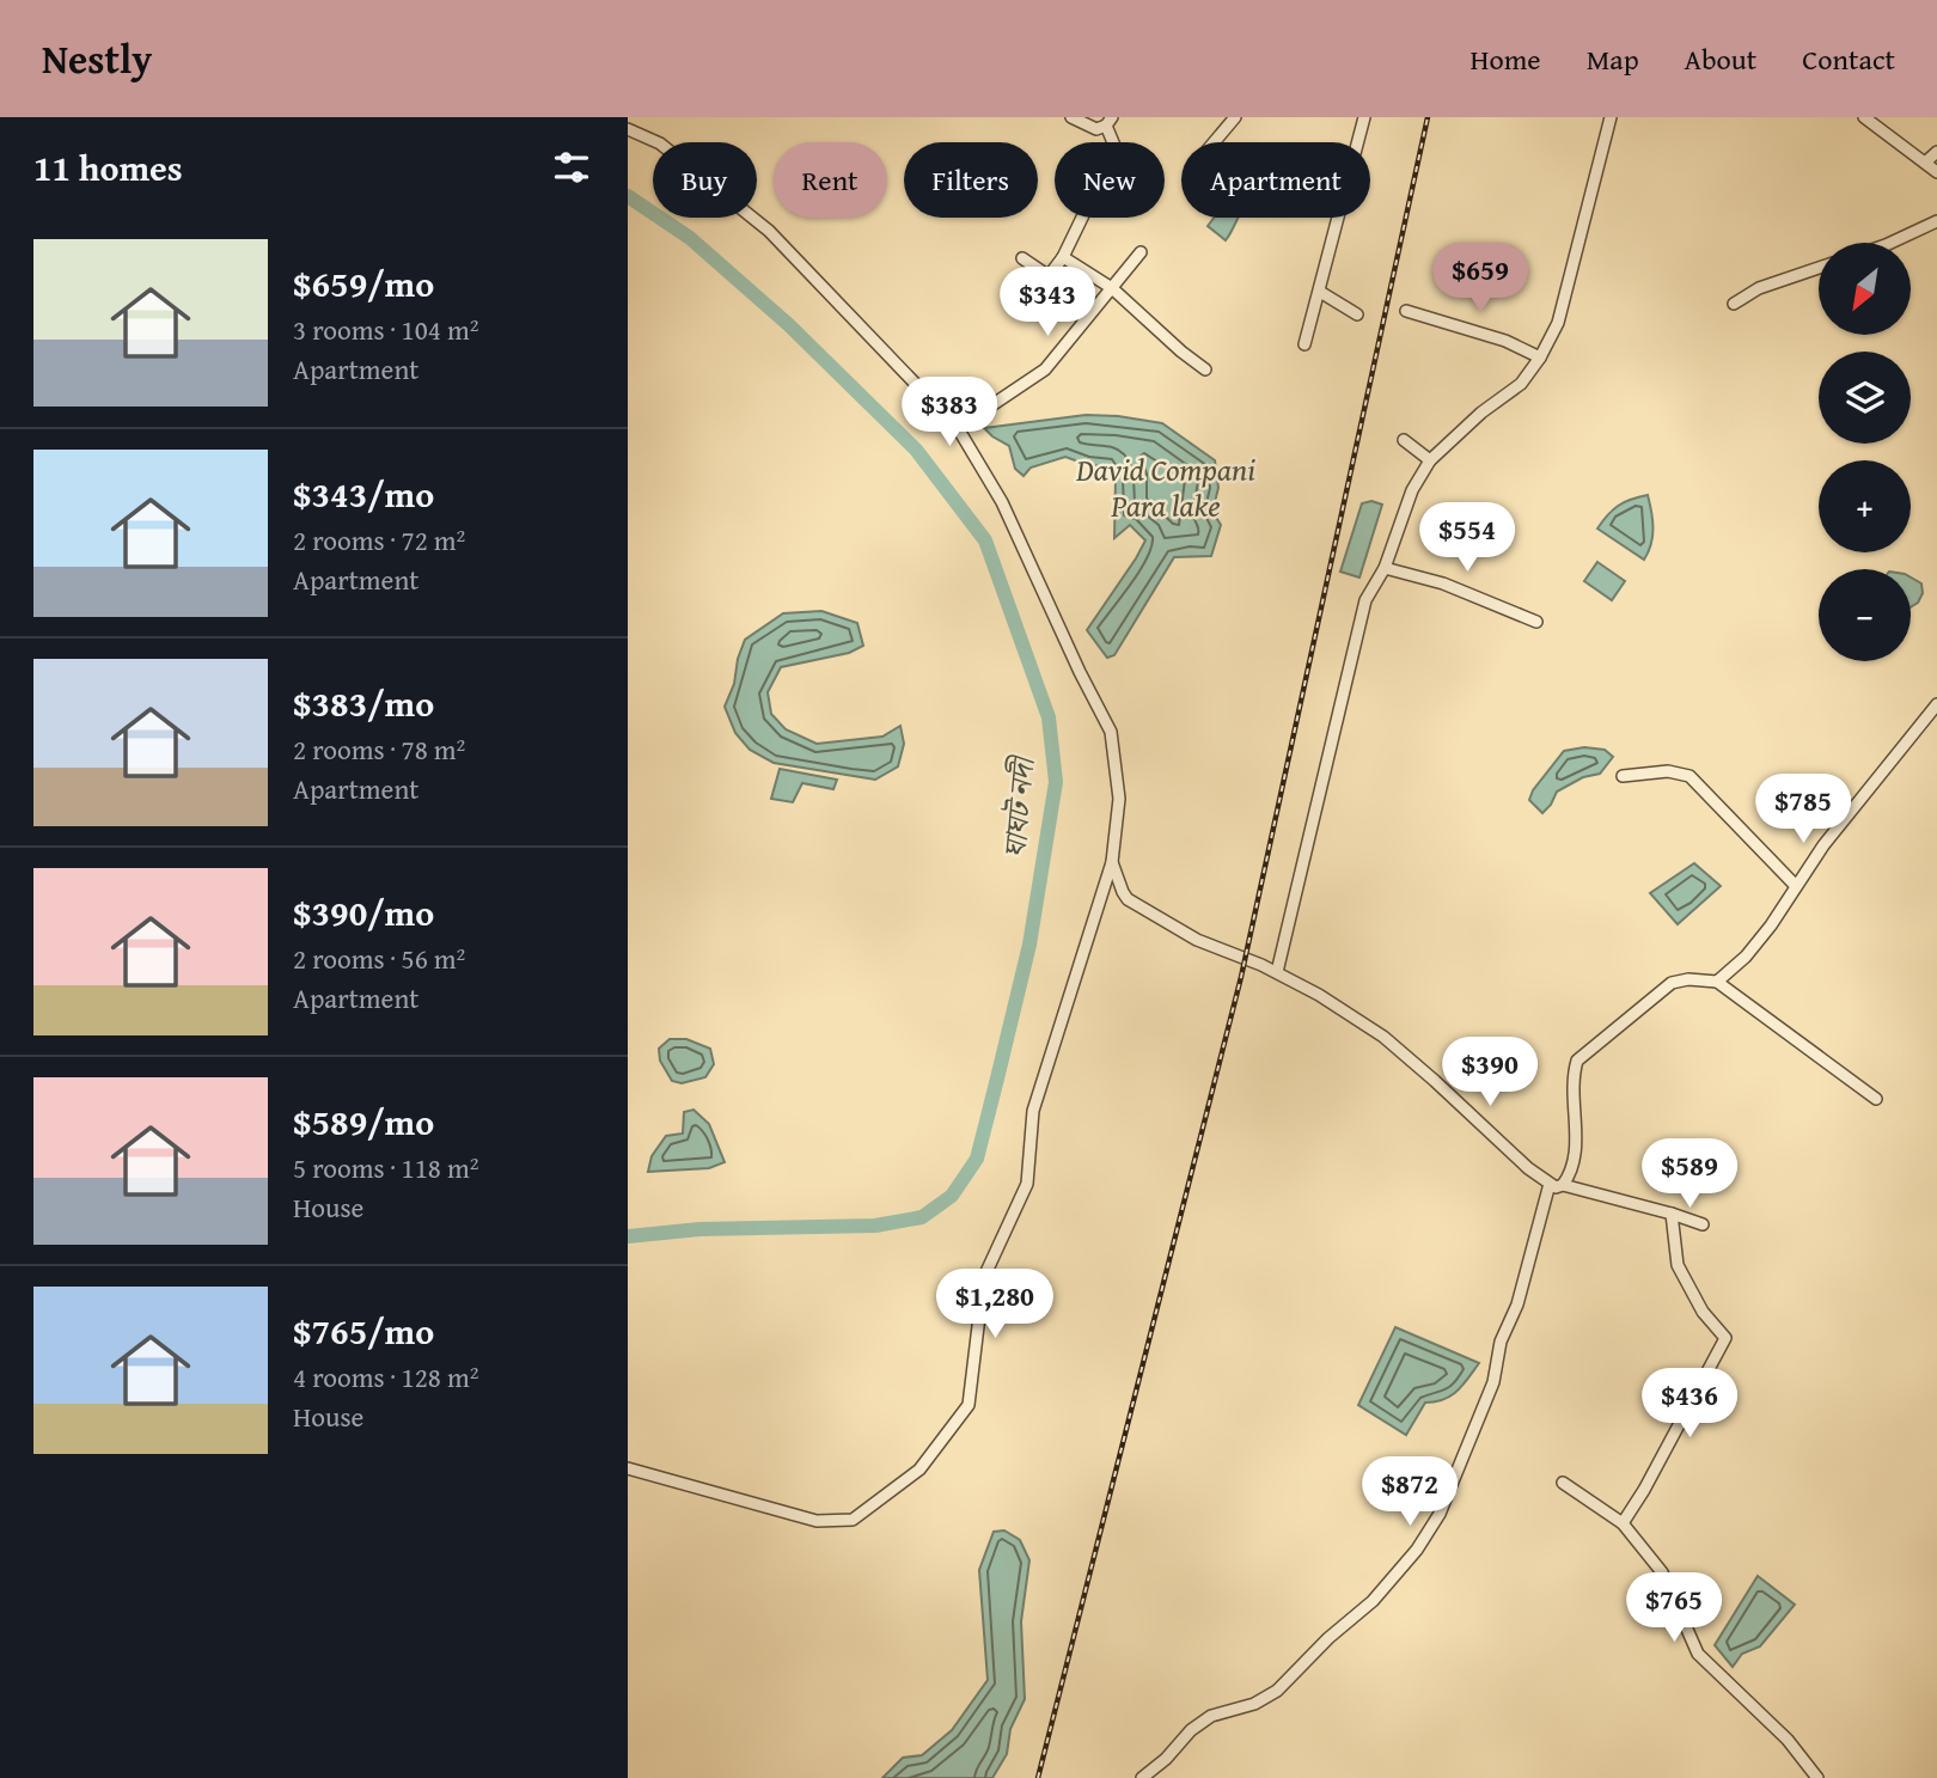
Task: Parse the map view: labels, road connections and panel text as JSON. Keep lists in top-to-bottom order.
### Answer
{
  "water": ["David Compani Para lake", "ঘাঘট নদী"],
  "north": "bottom left",
  "page": {
    "header": "Nestly",
    "nav": [
      "Home",
      "Map",
      "About",
      "Contact"
    ],
    "heading": "11 homes",
    "chip": [
      "Buy",
      "Rent",
      "Filters",
      "New",
      "Apartment"
    ],
    "list": [
      {
        "name": "$659/mo",
        "note": "3 rooms · 104 m² · Apartment"
      },
      {
        "name": "$343/mo",
        "note": "2 rooms · 72 m² · Apartment"
      },
      {
        "name": "$383/mo",
        "note": "2 rooms · 78 m² · Apartment"
      },
      {
        "name": "$390/mo",
        "note": "2 rooms · 56 m² · Apartment"
      },
      {
        "name": "$589/mo",
        "note": "5 rooms · 118 m² · House"
      },
      {
        "name": "$765/mo",
        "note": "4 rooms · 128 m² · House"
      }
    ],
    "map_buttons": ["+", "−"],
    "price": [
      "$659",
      "$343",
      "$383",
      "$554",
      "$785",
      "$390",
      "$589",
      "$1,280",
      "$436",
      "$872",
      "$765"
    ]
  }
}
